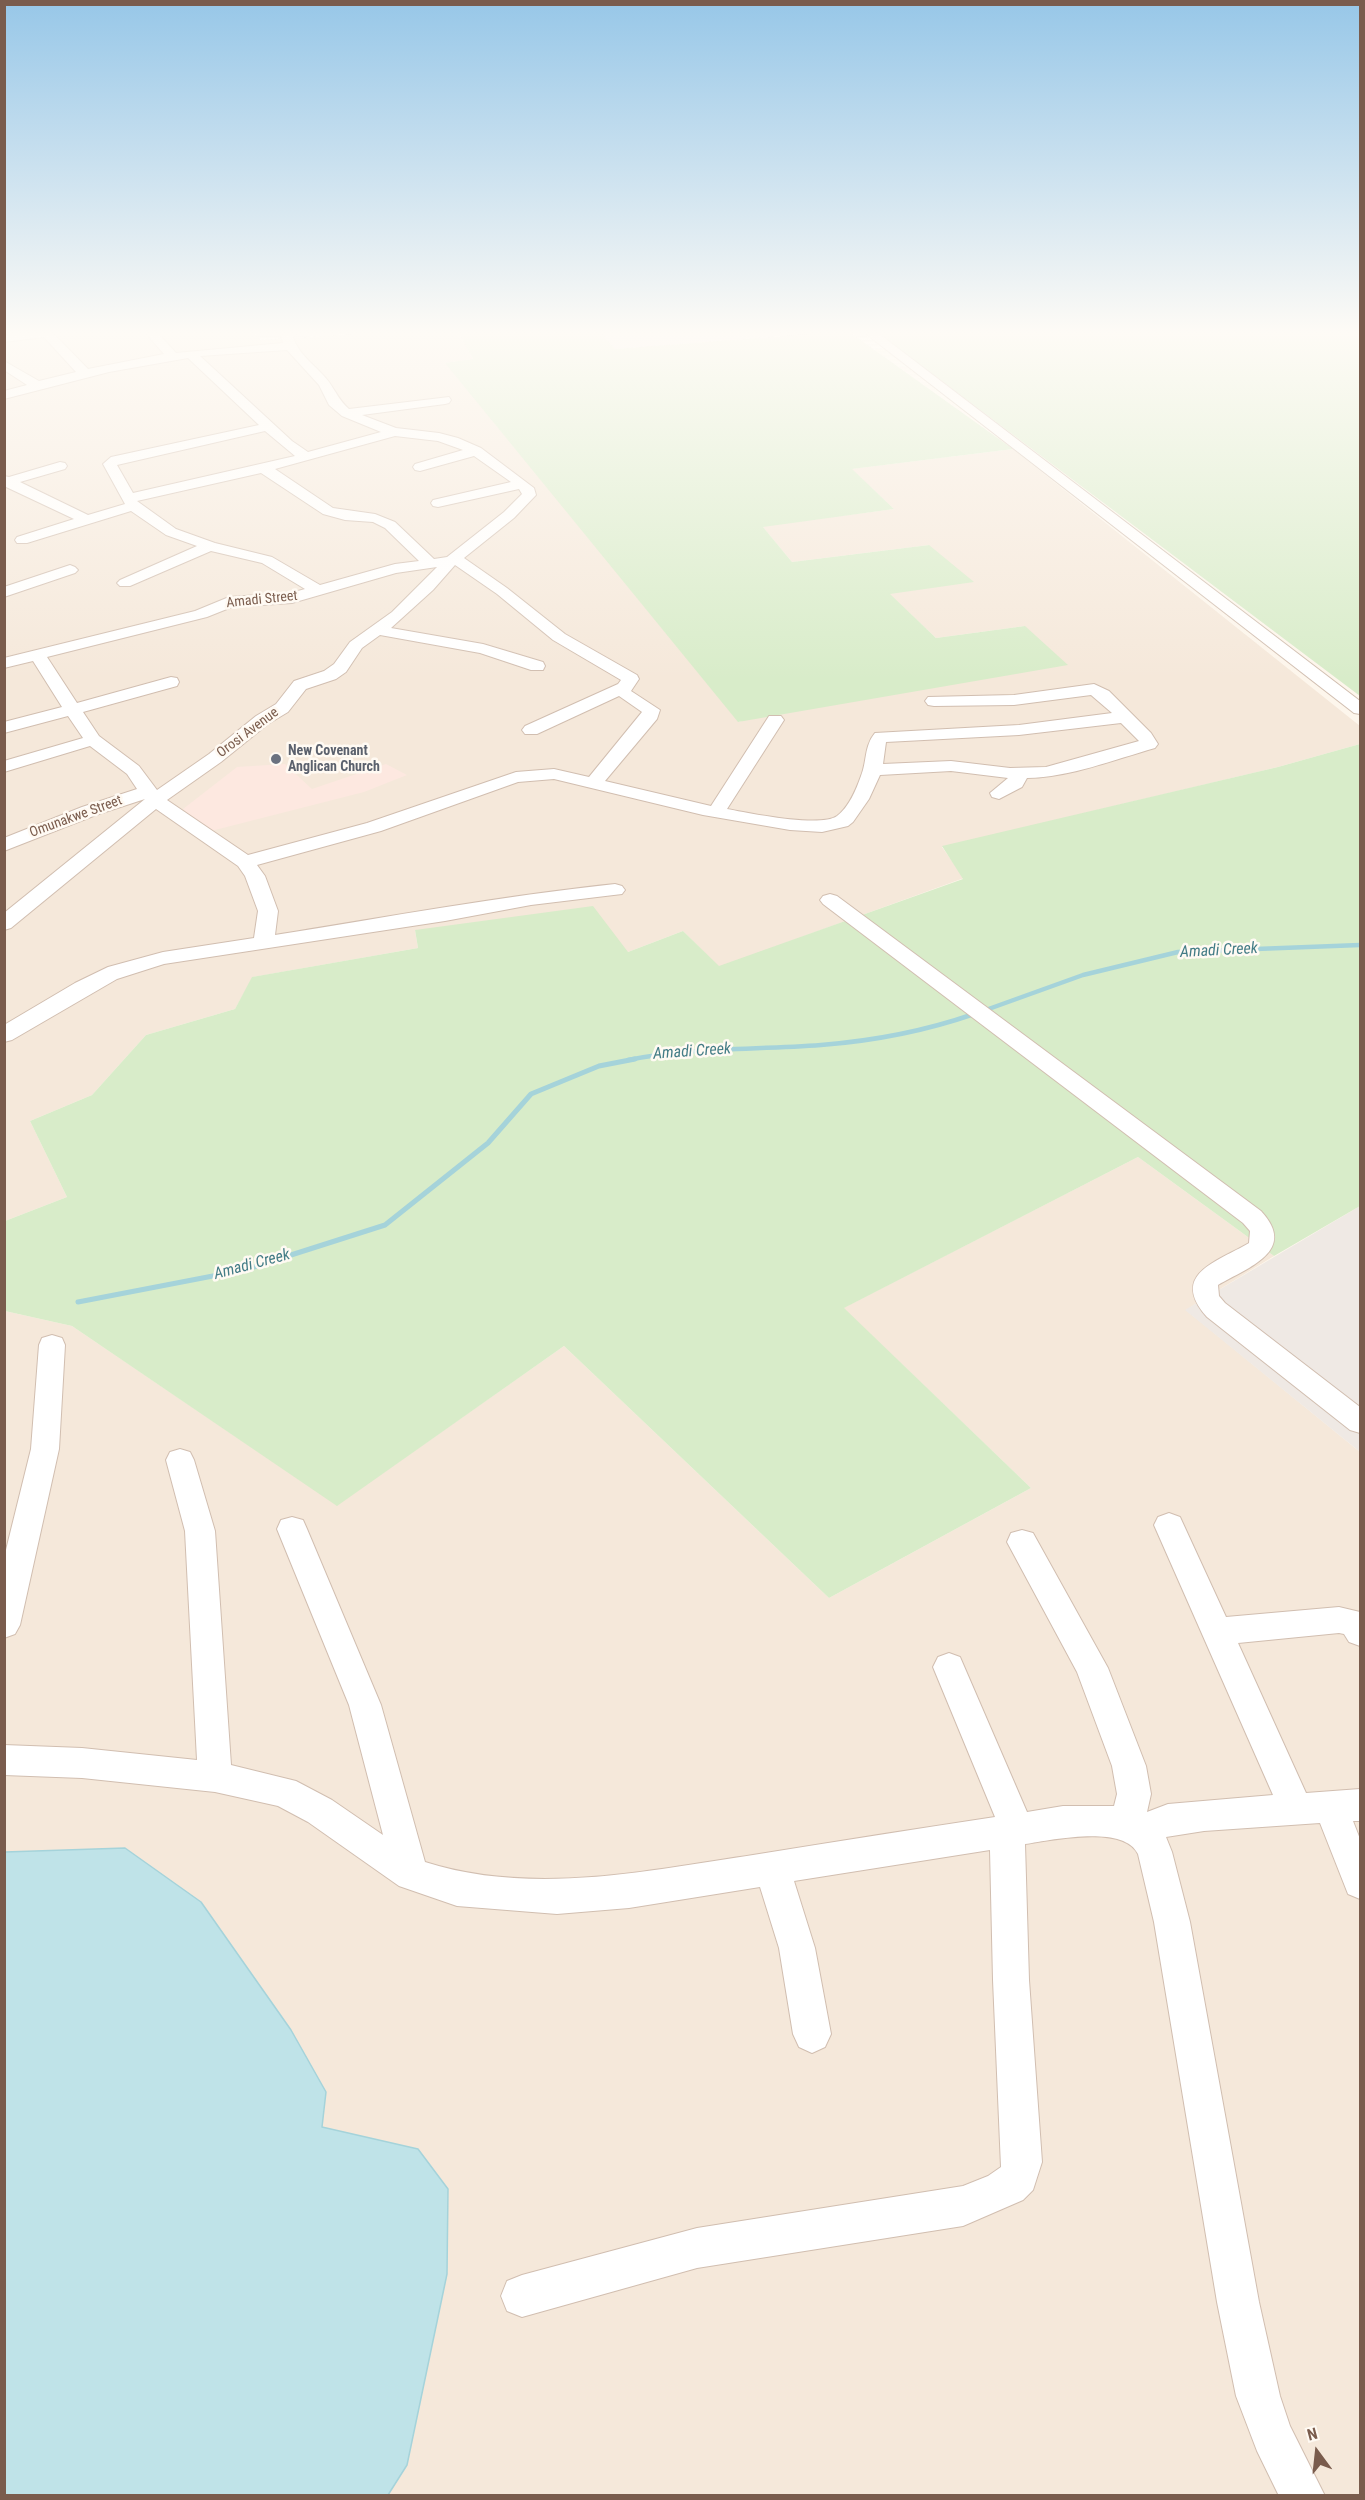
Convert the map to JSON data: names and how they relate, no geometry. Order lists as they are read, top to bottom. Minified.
{"streets":{"street":["Amadi Street","Orosi Avenue","Omunakwe Street"]},"crossings":[["Amadi Street","Orosi Avenue"],["Orosi Avenue","Omunakwe Street"]],"water":["Amadi Creek"],"places":["New Covenant Anglican Church"],"north":"top"}
